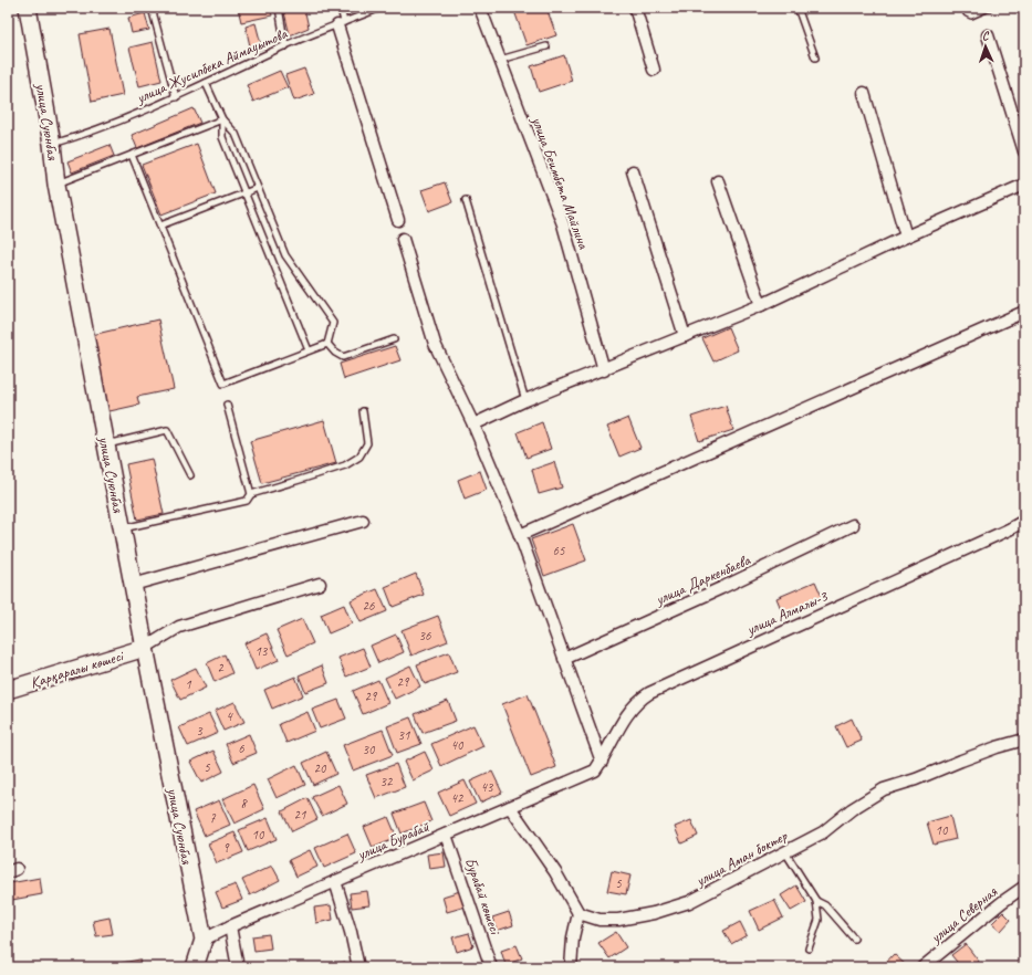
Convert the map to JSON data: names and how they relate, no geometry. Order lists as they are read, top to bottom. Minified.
{"streets":{"street":["улица Суюнбая","улица Беимбета Майлина","улица Даркенбаева","улица Алмалы-3","Қарқаралы көшесі","улица Бурабай","улица Аман боктер","Бурабай көшесі","улица Северная"],"lane":["улица Жусипбека Аймауытова"]},"crossings":[["улица Жусипбека Аймауытова","улица Суюнбая"],["улица Суюнбая","Қарқаралы көшесі"],["улица Суюнбая","улица Бурабай"],["улица Алмалы-3","улица Бурабай"],["улица Бурабай","Бурабай көшесі"]],"house_numbers":["65","26","36","13","2","29","1","29","4","3","31","40","6","30","5","20","32","43","42","8","21","7","10","10","9","5"],"north":"top"}
